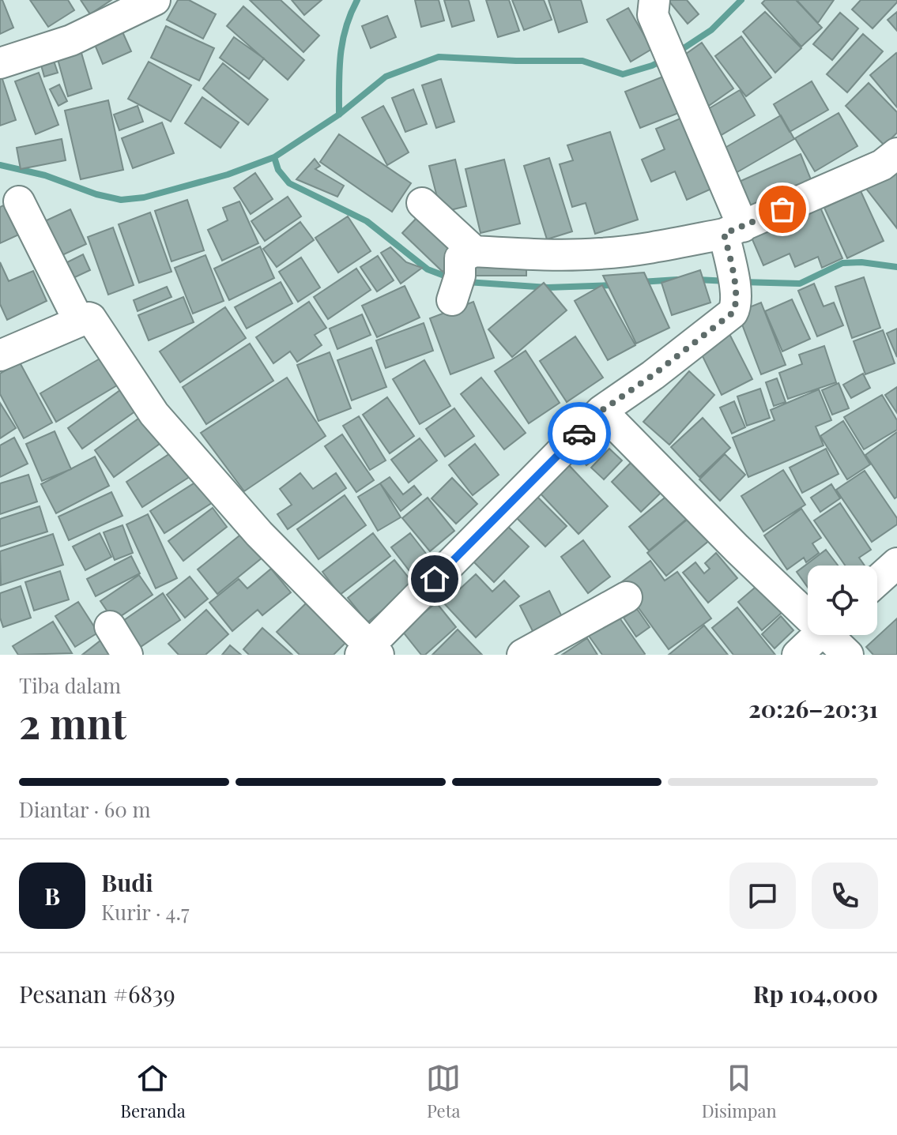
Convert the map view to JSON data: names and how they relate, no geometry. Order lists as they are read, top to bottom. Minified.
{"page":{"heading":["2 mnt","Tiba dalam","20:26–20:31"],"panel":["Budi","Kurir · 4.7","Pesanan #6839","Rp 104,000"],"bar":"Diantar · 60 m","round":"B","tabs":["Beranda","Peta","Disimpan"]}}
